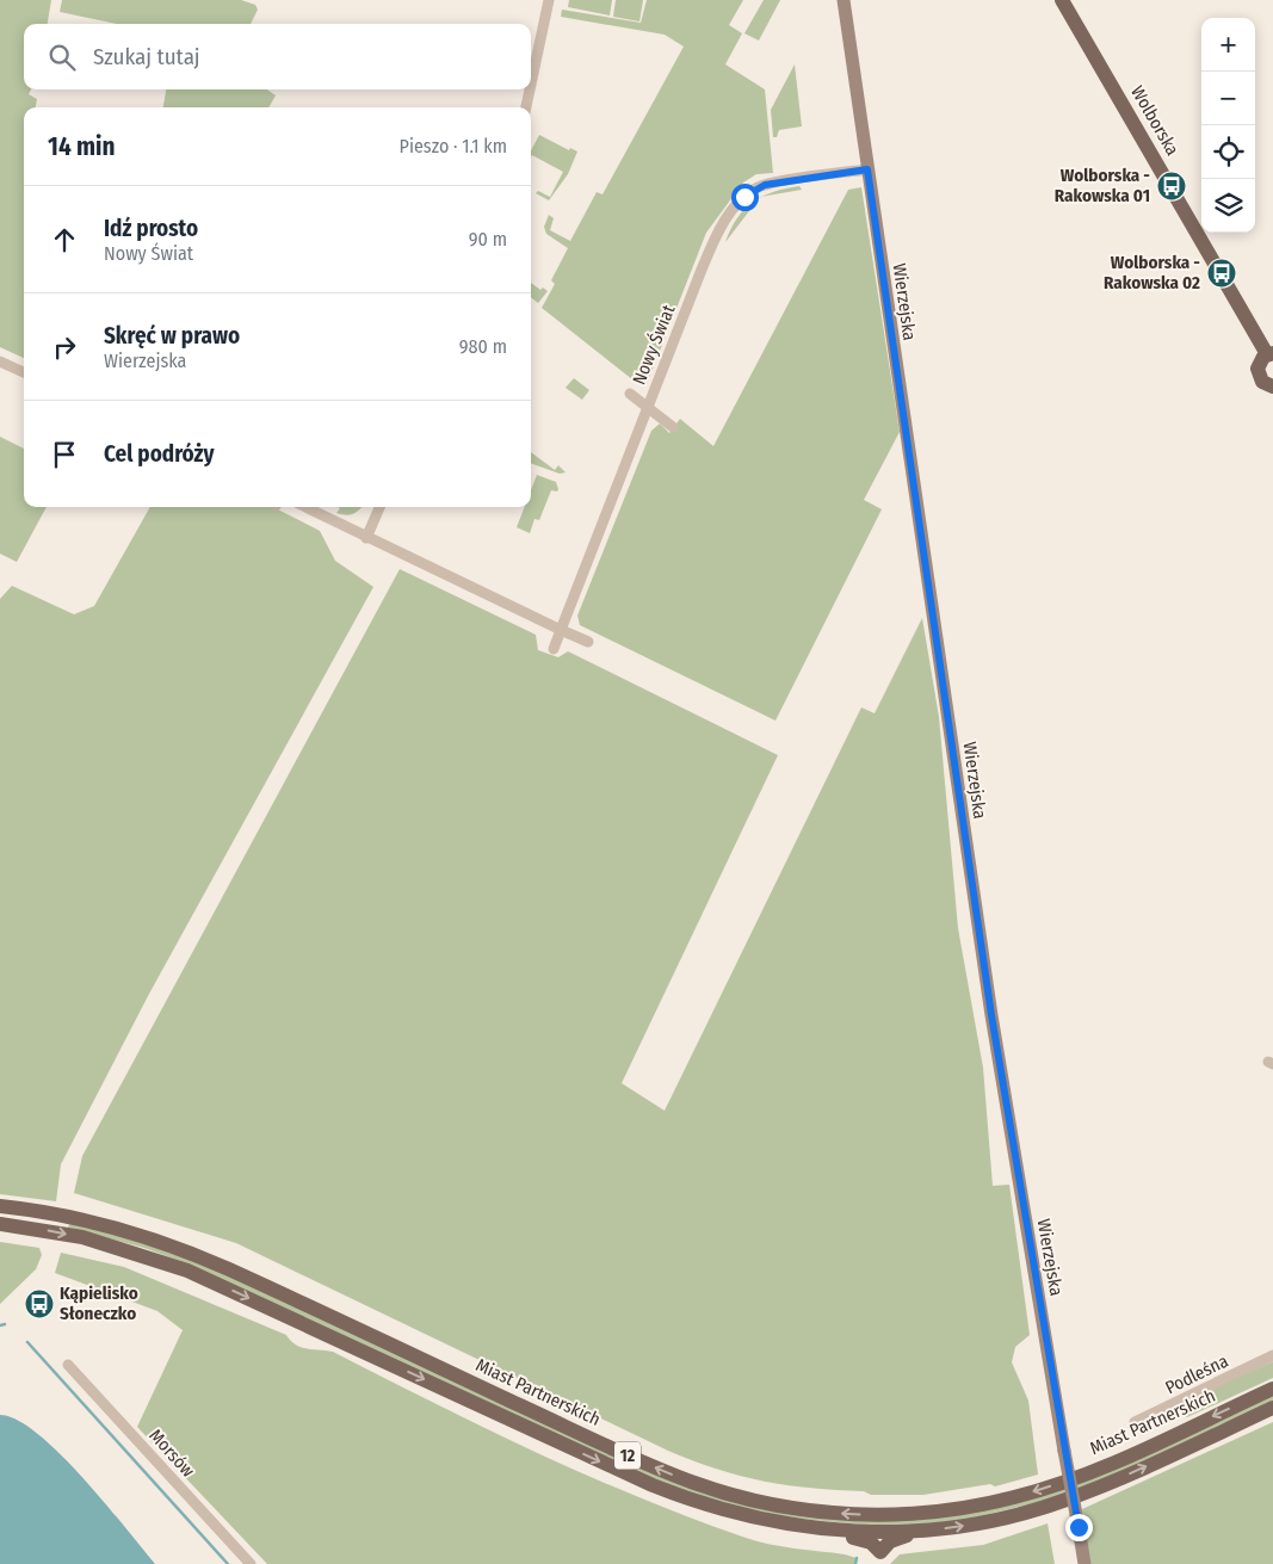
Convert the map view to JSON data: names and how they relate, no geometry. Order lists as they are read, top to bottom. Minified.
{"streets":{"main road":["Wolborska","Miast Partnerskich","12"],"street":["Wierzejska","Nowy Świat","Podleśna","Morsów"]},"crossings":[["Wierzejska","Nowy Świat"]],"places":{"bus stop":["Wolborska - Rakowska 01","Wolborska - Rakowska 02","Kąpielisko Słoneczko"]},"page":{"map_buttons":["+","−"],"search":"Szukaj tutaj","heading":["14 min","Pieszo · 1.1 km"],"list":[["Idź prosto","Nowy Świat","90 m"],["Skręć w prawo","Wierzejska","980 m"],"Cel podróży"]}}
